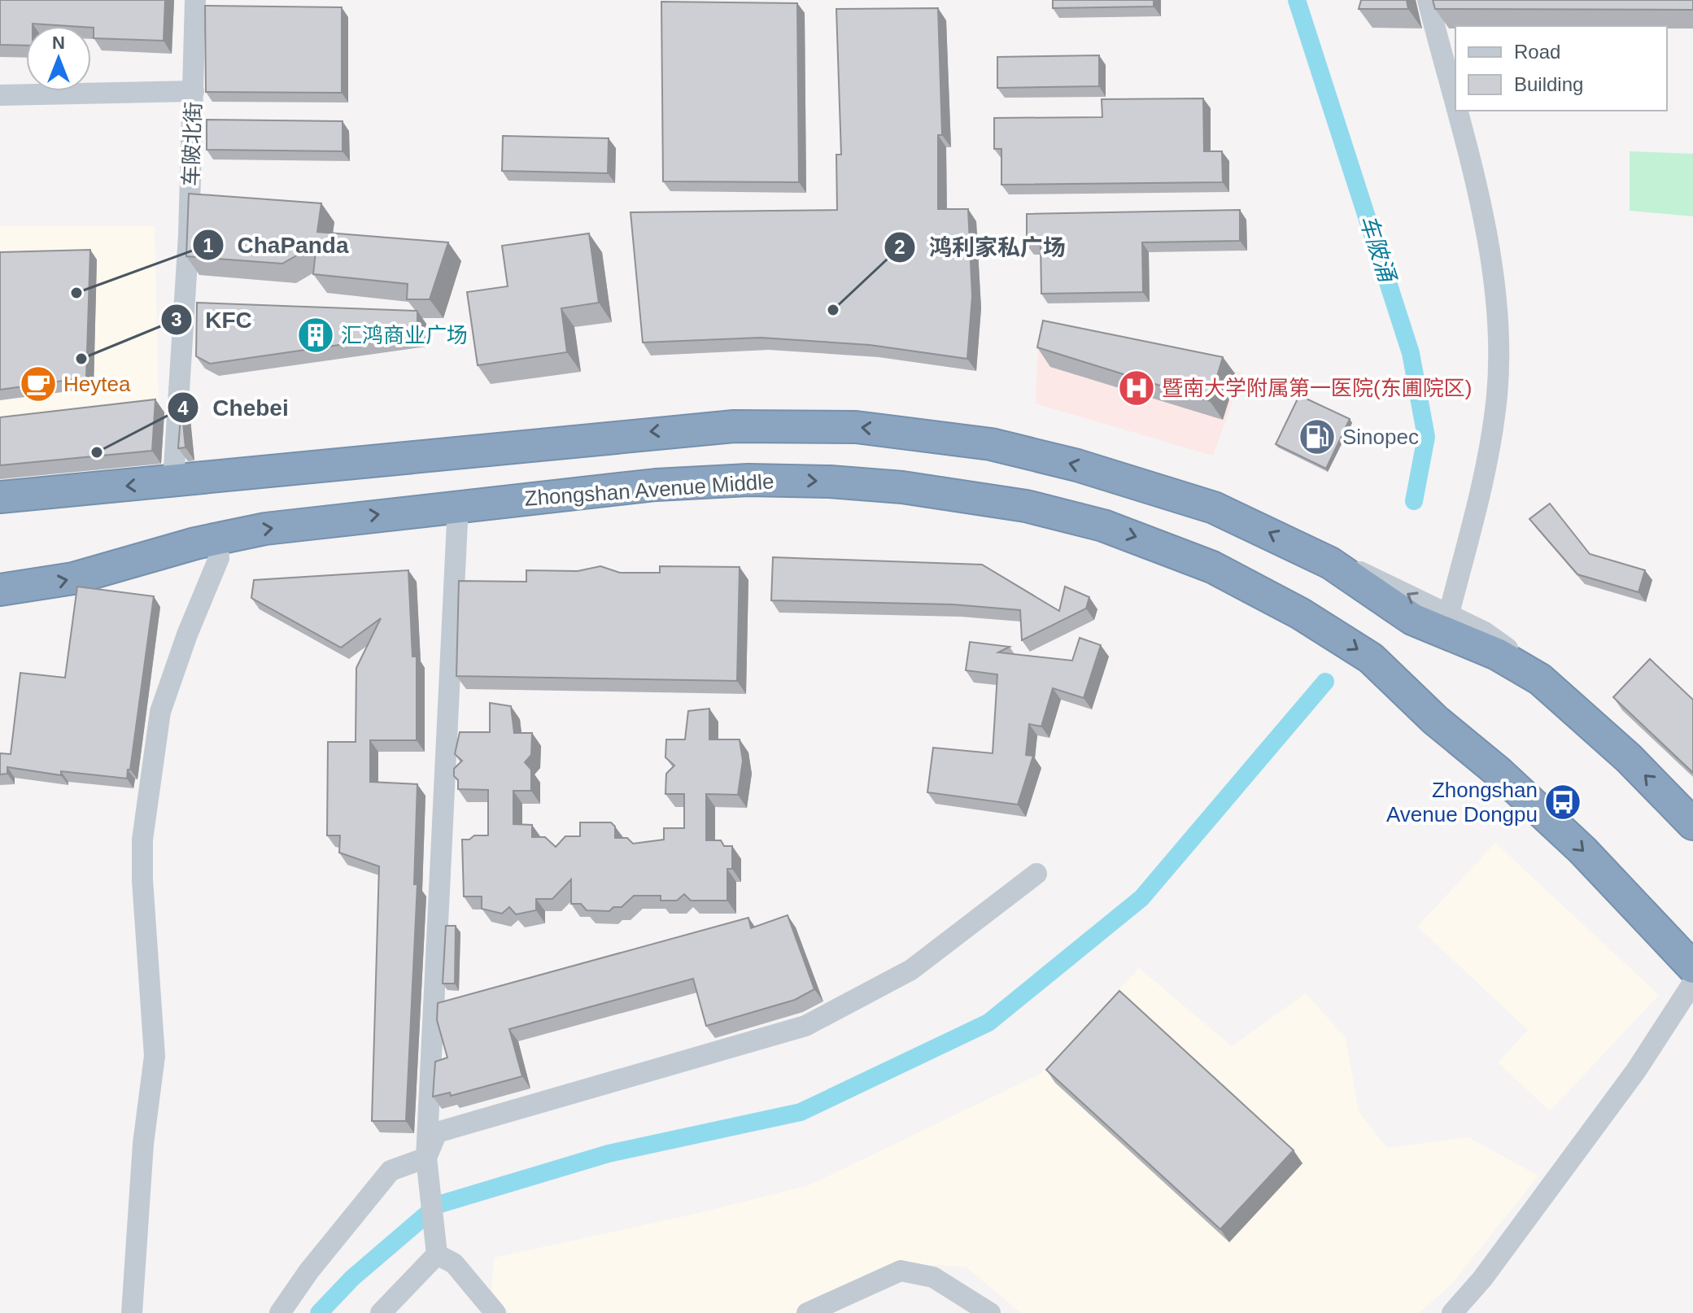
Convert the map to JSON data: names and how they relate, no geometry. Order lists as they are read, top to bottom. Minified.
{"streets":{"highway":["Zhongshan Avenue Middle"],"street":["车陂北街"]},"water":["车陂涌"],"places":{"other":["ChaPanda","鸿利家私广场","KFC","Chebei"],"building":["汇鸿商业广场"],"cafe":["Heytea"],"hospital":["暨南大学附属第一医院(东圃院区)"],"fuel station":["Sinopec"],"bus stop":["Zhongshan Avenue Dongpu"]},"legend":["Road","Building"],"north":"top"}
